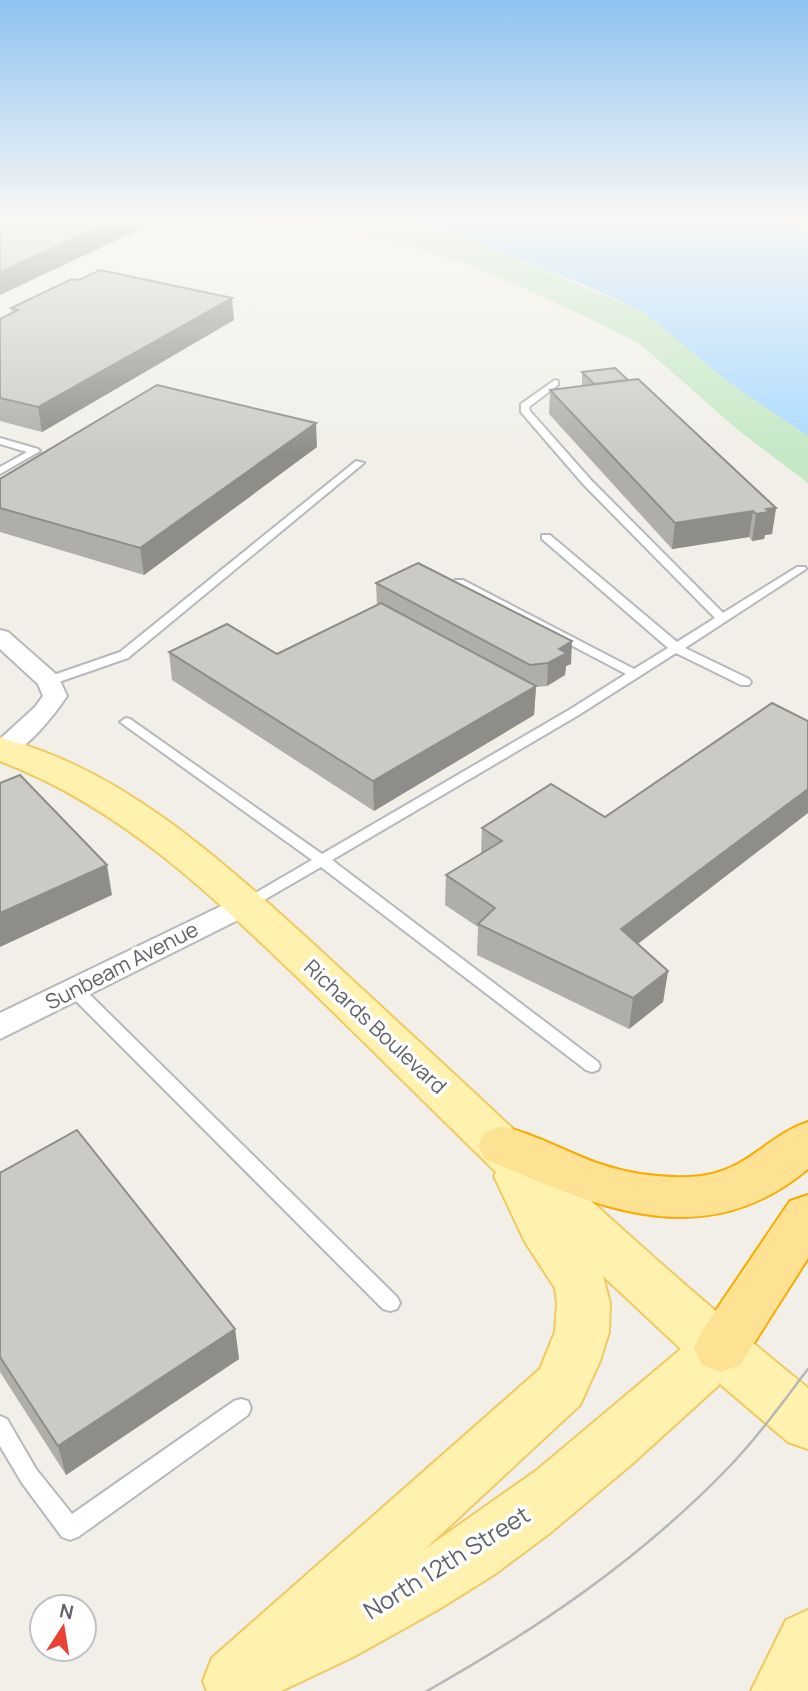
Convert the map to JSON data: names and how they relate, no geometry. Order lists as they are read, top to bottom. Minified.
{"streets":{"main road":["Richards Boulevard","North 12th Street"],"street":["Sunbeam Avenue"]},"crossings":[["Sunbeam Avenue","Richards Boulevard"],["Richards Boulevard","North 12th Street"]],"north":"top"}
